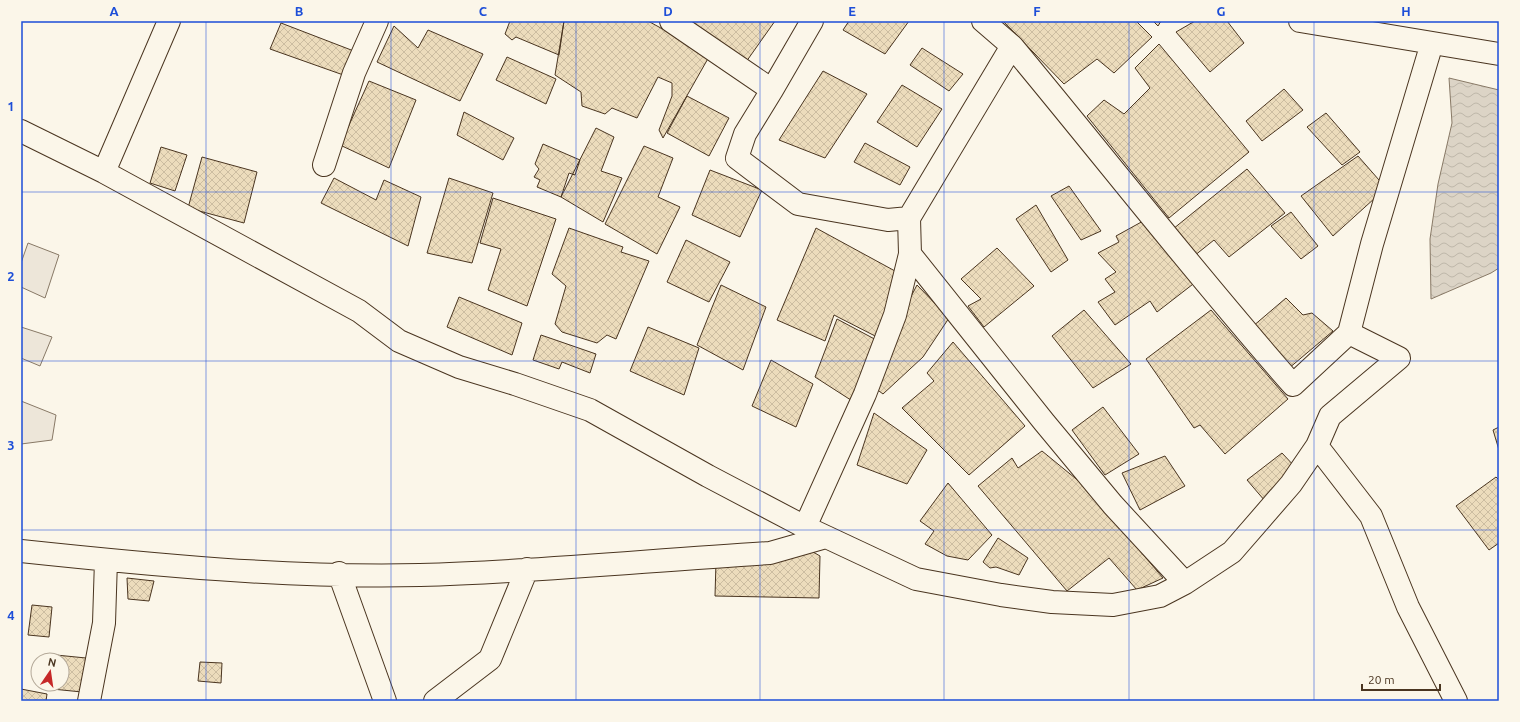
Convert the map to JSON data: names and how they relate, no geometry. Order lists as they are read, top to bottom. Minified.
{"scale_bar":"20 m","north":"top","grid":{"columns":["A","B","C","D","E","F","G","H"],"rows":["1","2","3","4"]}}
